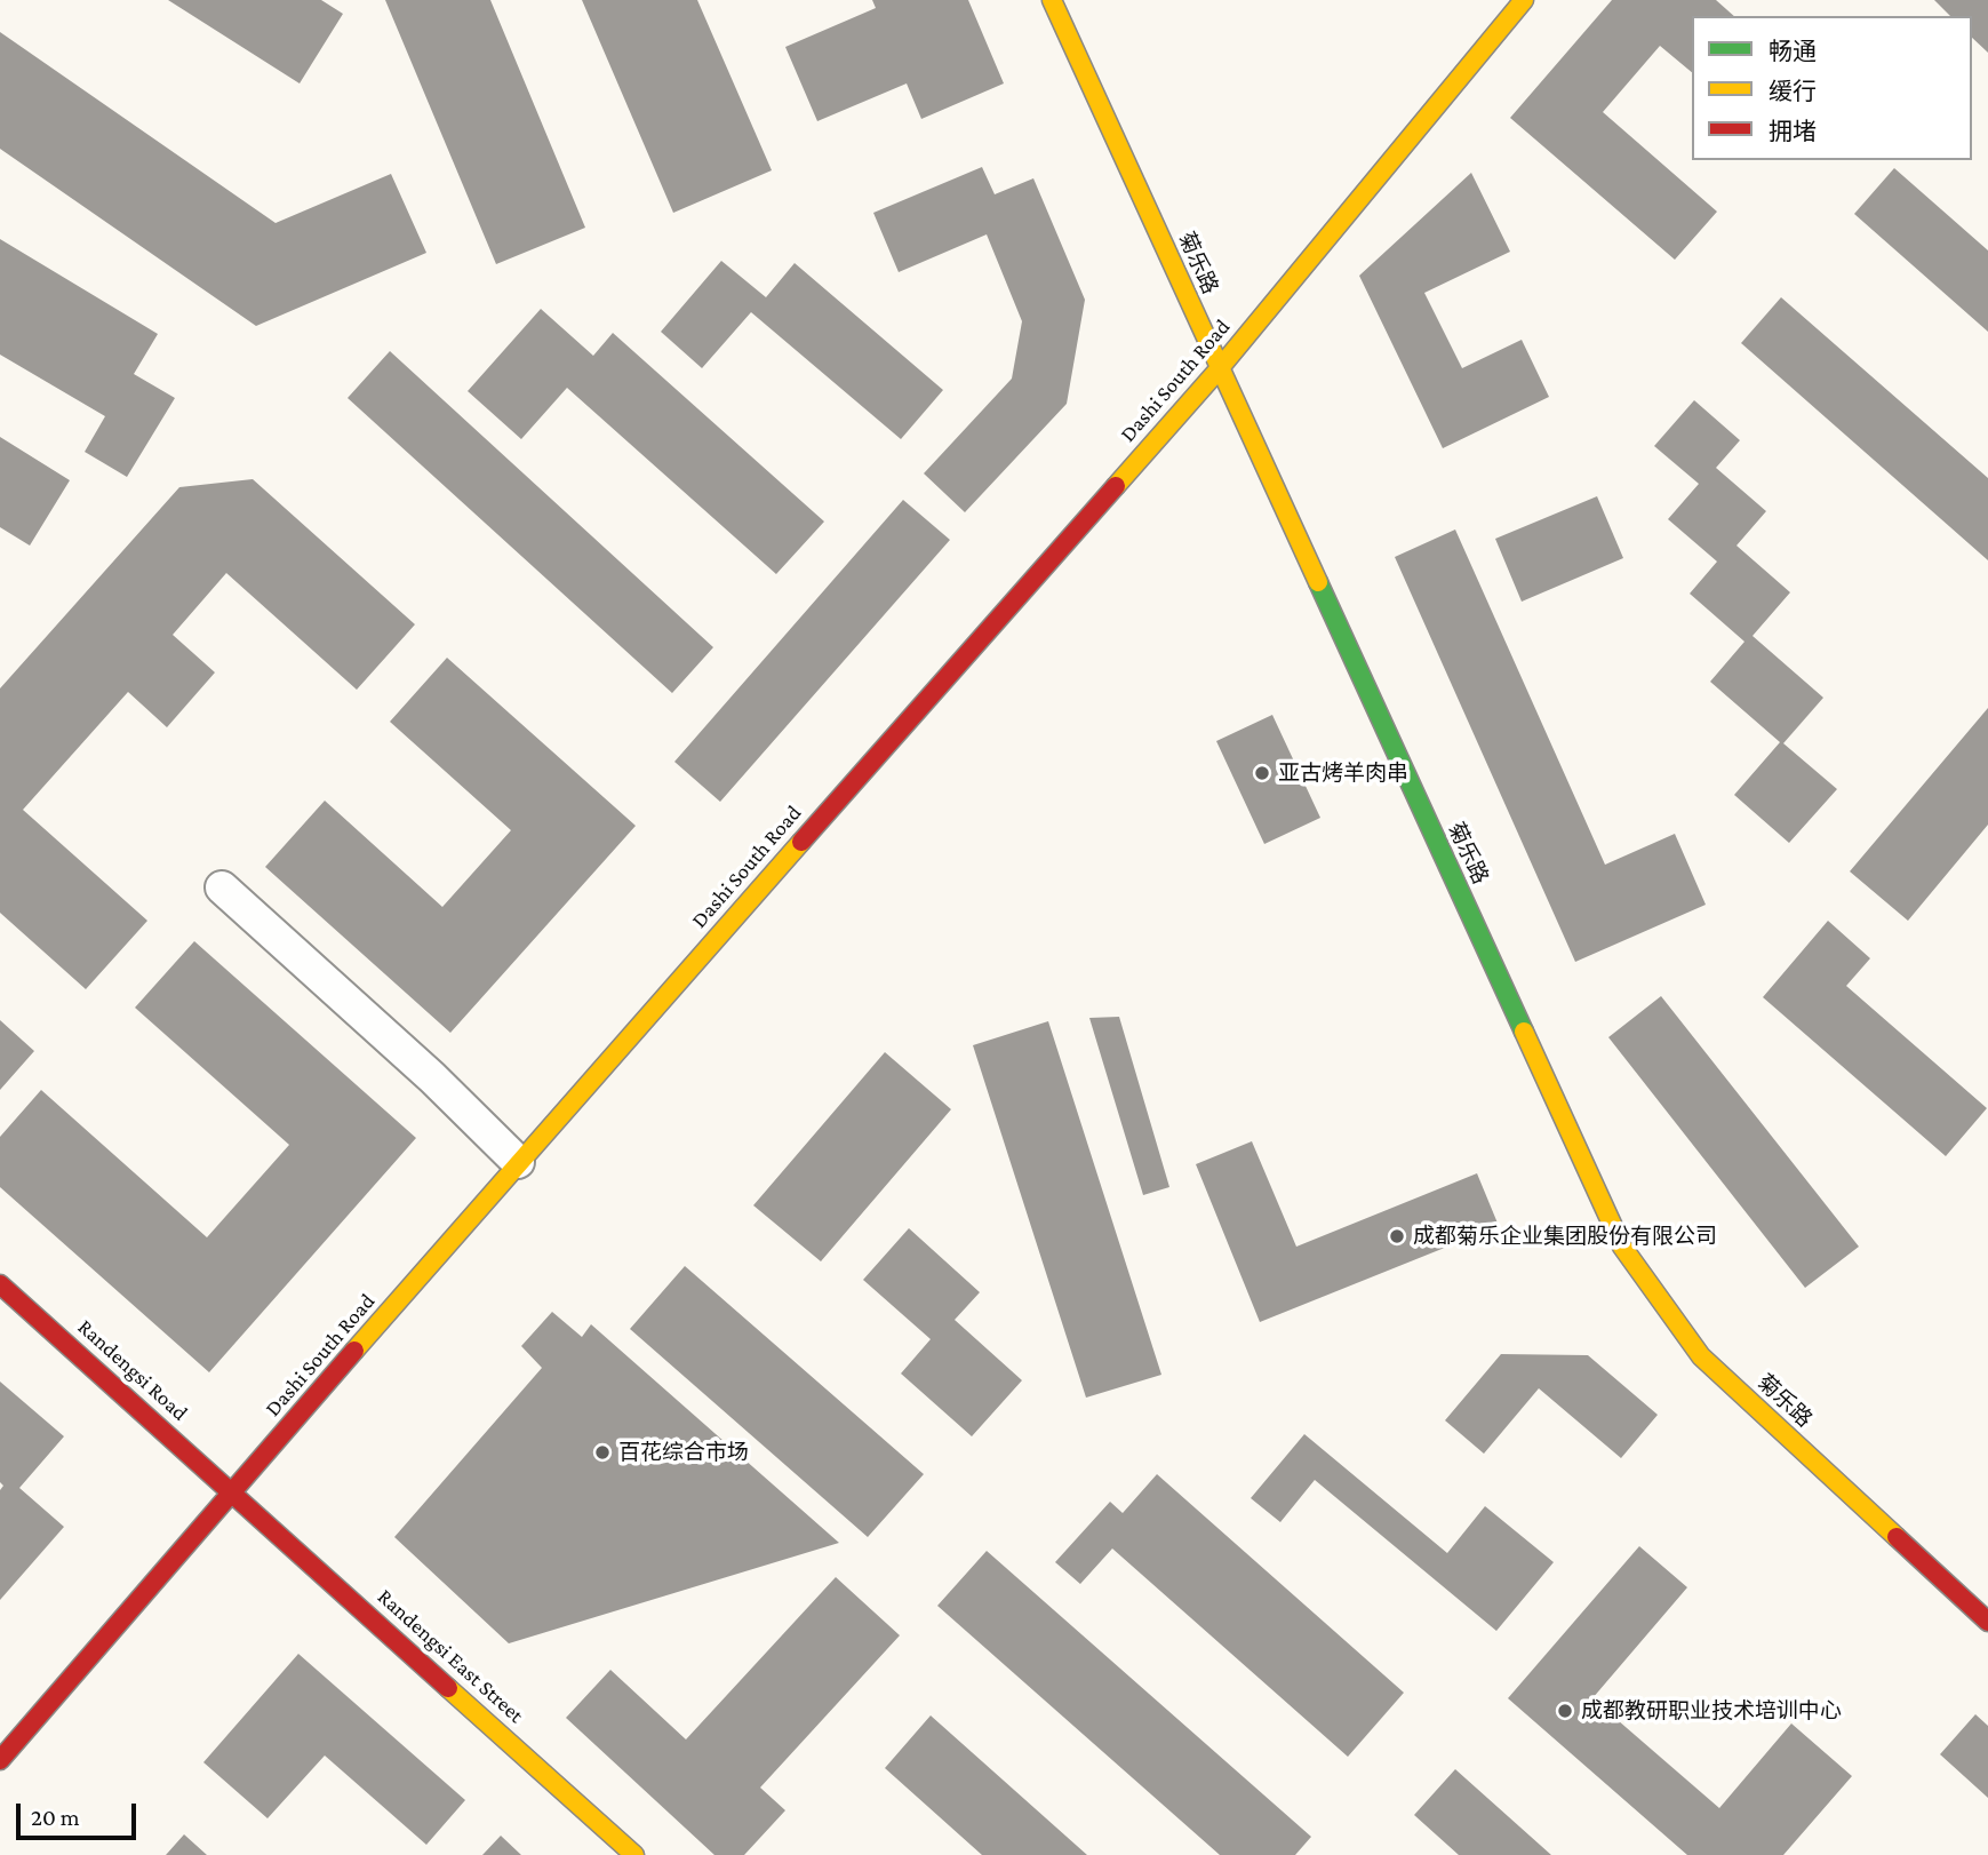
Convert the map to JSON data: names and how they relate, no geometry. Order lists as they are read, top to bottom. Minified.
{"streets":{"street":["菊乐路","Dashi South Road","Randengsi Road","Randengsi East Street"]},"crossings":[["菊乐路","Dashi South Road"],["Dashi South Road","Randengsi Road"],["Dashi South Road","Randengsi East Street"],["Randengsi Road","Randengsi East Street"]],"places":["亚古烤羊肉串","成都菊乐企业集团股份有限公司","百花综合市场","成都教研职业技术培训中心"],"legend":["畅通","缓行","拥堵"],"scale_bar":"20 m"}
